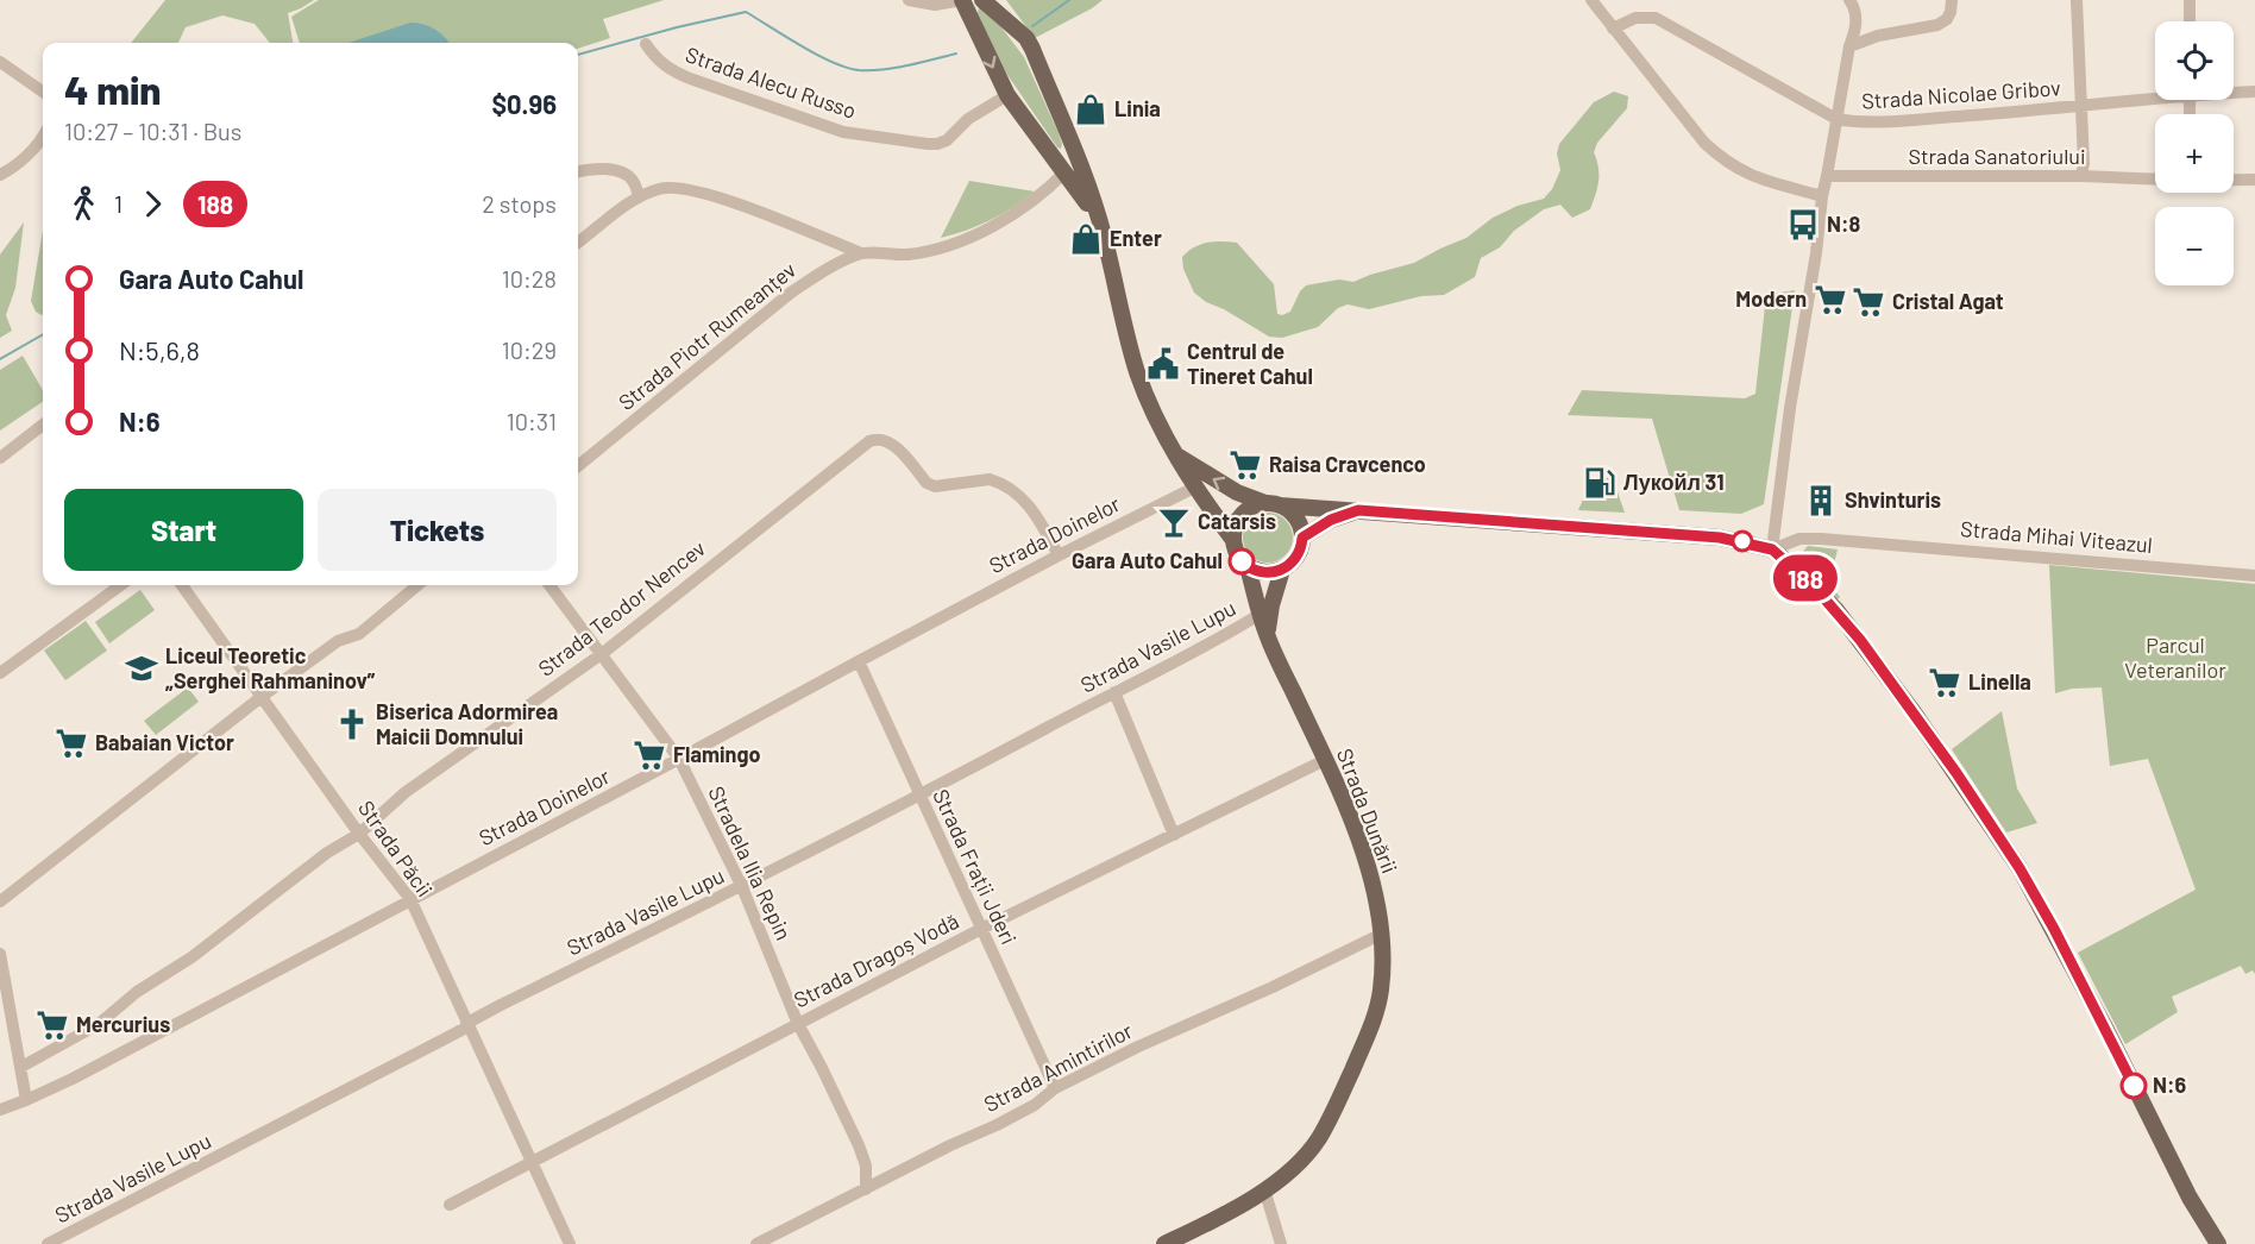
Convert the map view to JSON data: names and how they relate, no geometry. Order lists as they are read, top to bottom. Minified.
{"streets":{"main road":["Strada Dunării"],"street":["Strada Alecu Russo","Strada Nicolae Gribov","Strada Sanatoriului","Strada Piotr Rumeanțev","Strada Doinelor","Strada Mihai Viteazul","Strada Teodor Nencev","Strada Vasile Lupu","Strada Păcii","Stradela Ilia Repin","Strada Frații Jderi","Strada Dragoș Vodă","Strada Amintirilor"]},"crossings":[["Strada Doinelor","Strada Teodor Nencev"],["Strada Doinelor","Strada Păcii"],["Strada Doinelor","Stradela Ilia Repin"],["Strada Doinelor","Strada Frații Jderi"],["Strada Teodor Nencev","Strada Păcii"],["Strada Teodor Nencev","Stradela Ilia Repin"],["Strada Vasile Lupu","Strada Dunării"],["Strada Vasile Lupu","Strada Păcii"],["Strada Vasile Lupu","Stradela Ilia Repin"],["Strada Vasile Lupu","Strada Frații Jderi"],["Strada Dunării","Strada Dragoș Vodă"],["Strada Dunării","Strada Amintirilor"],["Strada Păcii","Strada Dragoș Vodă"],["Stradela Ilia Repin","Strada Dragoș Vodă"],["Stradela Ilia Repin","Strada Amintirilor"],["Strada Frații Jderi","Strada Dragoș Vodă"],["Strada Frații Jderi","Strada Amintirilor"]],"parks":["Parcul Veteranilor"],"places":{"shop":["Linia","Enter"],"bus stop":["N:8"],"supermarket":["Modern","Cristal Agat","Raisa Cravcenco","Linella","Babaian Victor","Flamingo","Mercurius"],"public building":["Centrul de Tineret Cahul"],"fuel station":["Лукойл 31"],"building":["Shvinturis"],"bar":["Catarsis"],"other":["Gara Auto Cahul","N:6"],"school or university":["Liceul Teoretic „Serghei Rahmaninov”"],"church":["Biserica Adormirea Maicii Domnului"]},"lines":["bus line 188"],"page":{"on_map":"188","map_buttons":["+","−"],"heading":["4 min","10:27 – 10:31 · Bus","$0.96"],"legs":["1","188","2 stops"],"list":[{"name":"Gara Auto Cahul","value":"10:28"},{"name":"N:5,6,8","value":"10:29"},{"name":"N:6","value":"10:31"}],"buttons":["Start","Tickets"]}}
